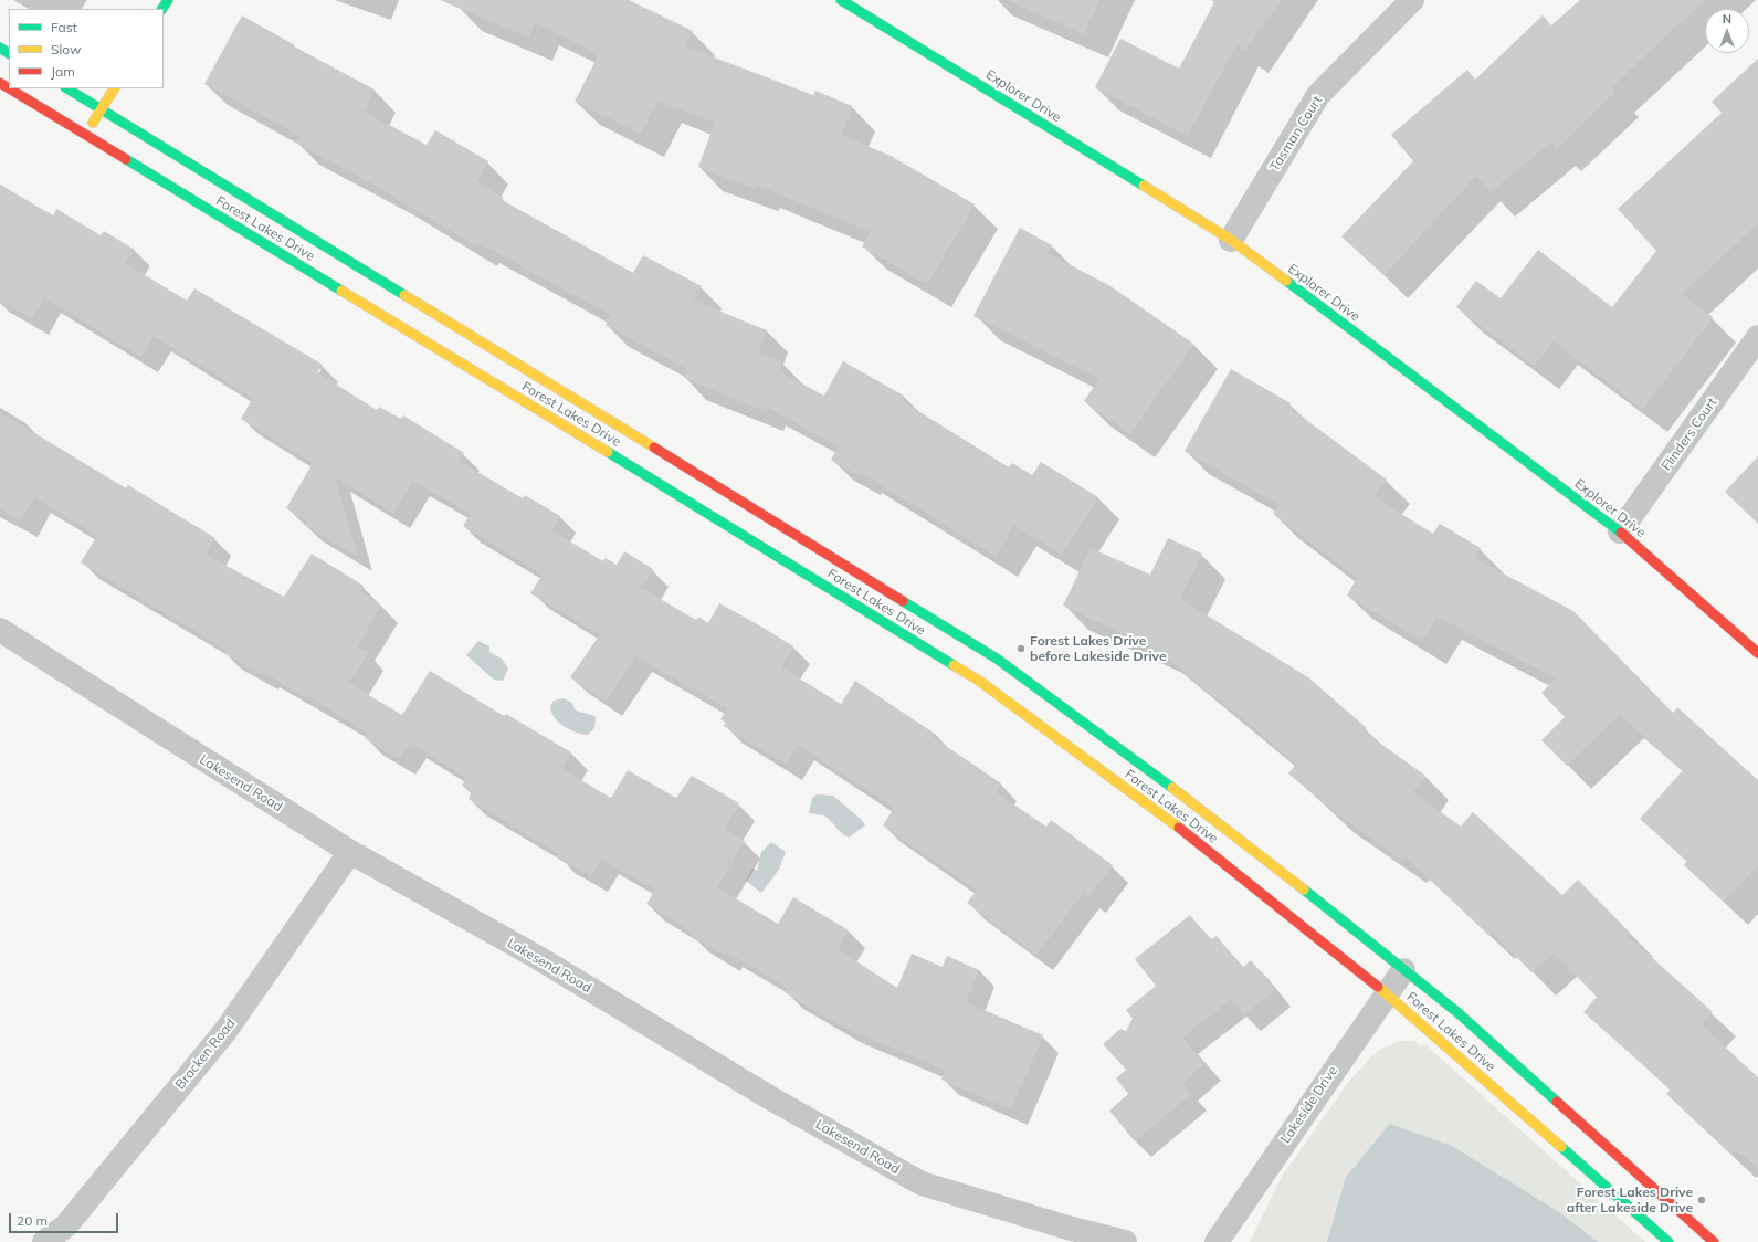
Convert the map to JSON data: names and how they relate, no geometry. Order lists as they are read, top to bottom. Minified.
{"streets":{"main road":["Explorer Drive","Forest Lakes Drive"],"street":["Tasman Court","Flinders Court","Lakesend Road","Bracken Road","Lakeside Drive"]},"crossings":[["Explorer Drive","Tasman Court"],["Explorer Drive","Flinders Court"],["Forest Lakes Drive","Lakeside Drive"],["Lakesend Road","Bracken Road"]],"places":["Forest Lakes Drive before Lakeside Drive","Forest Lakes Drive after Lakeside Drive"],"legend":["Fast","Slow","Jam"],"scale_bar":"20 m","north":"top"}
